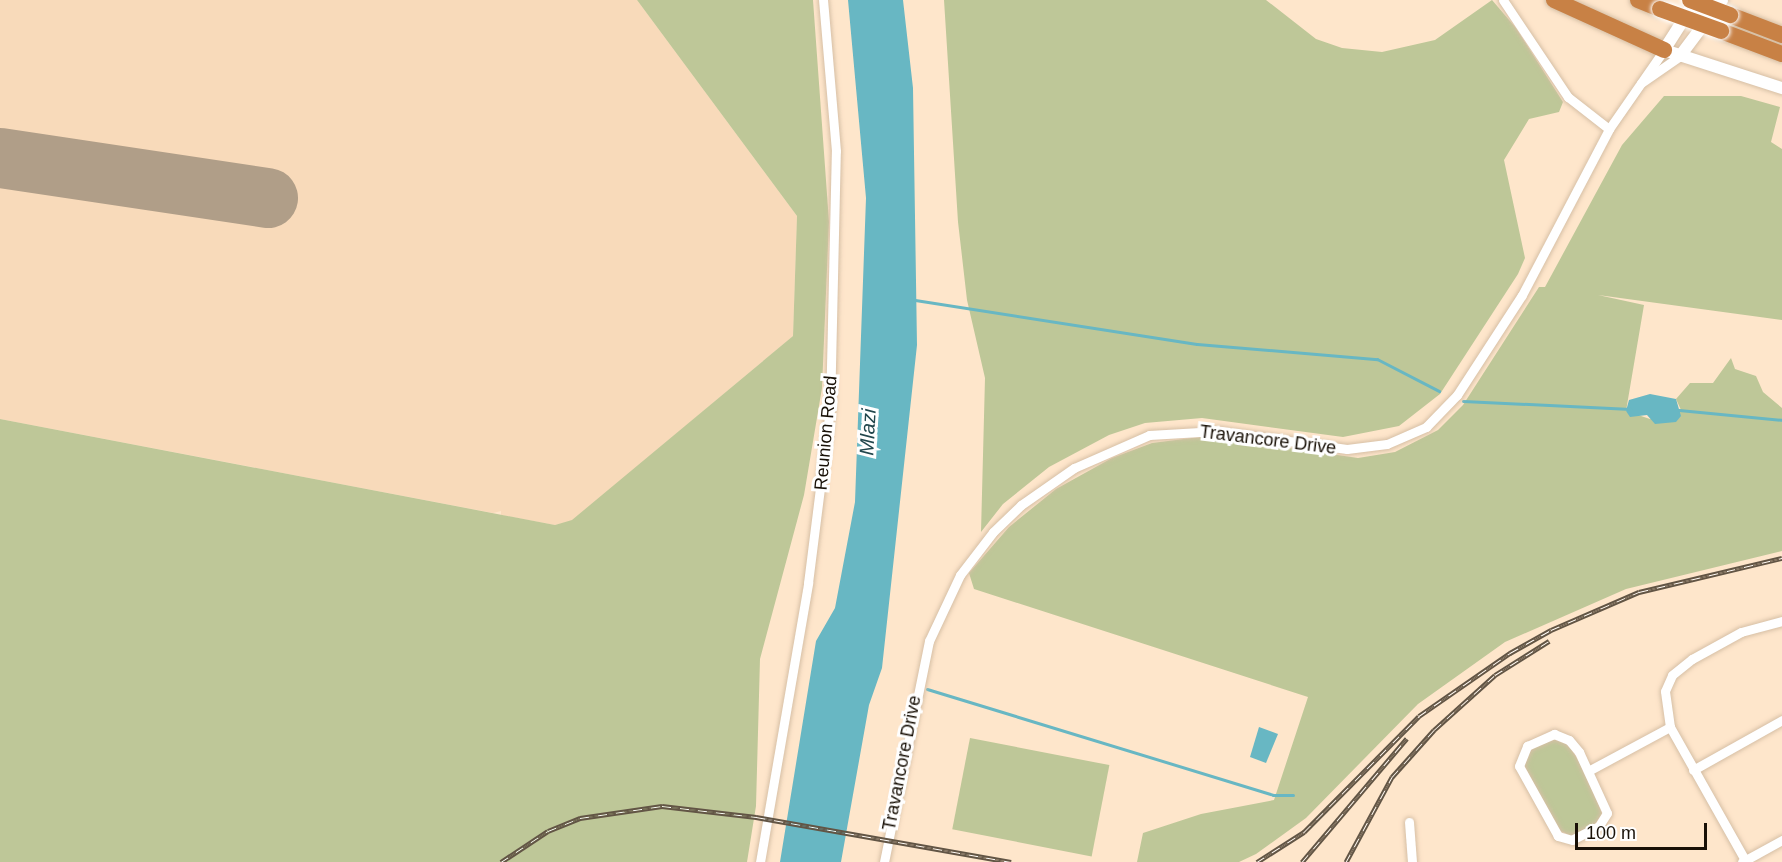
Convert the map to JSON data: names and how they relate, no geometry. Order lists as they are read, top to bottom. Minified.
{"streets":{"street":["Reunion Road","Travancore Drive"]},"water":["Mlazi"],"scale_bar":"100 m"}
